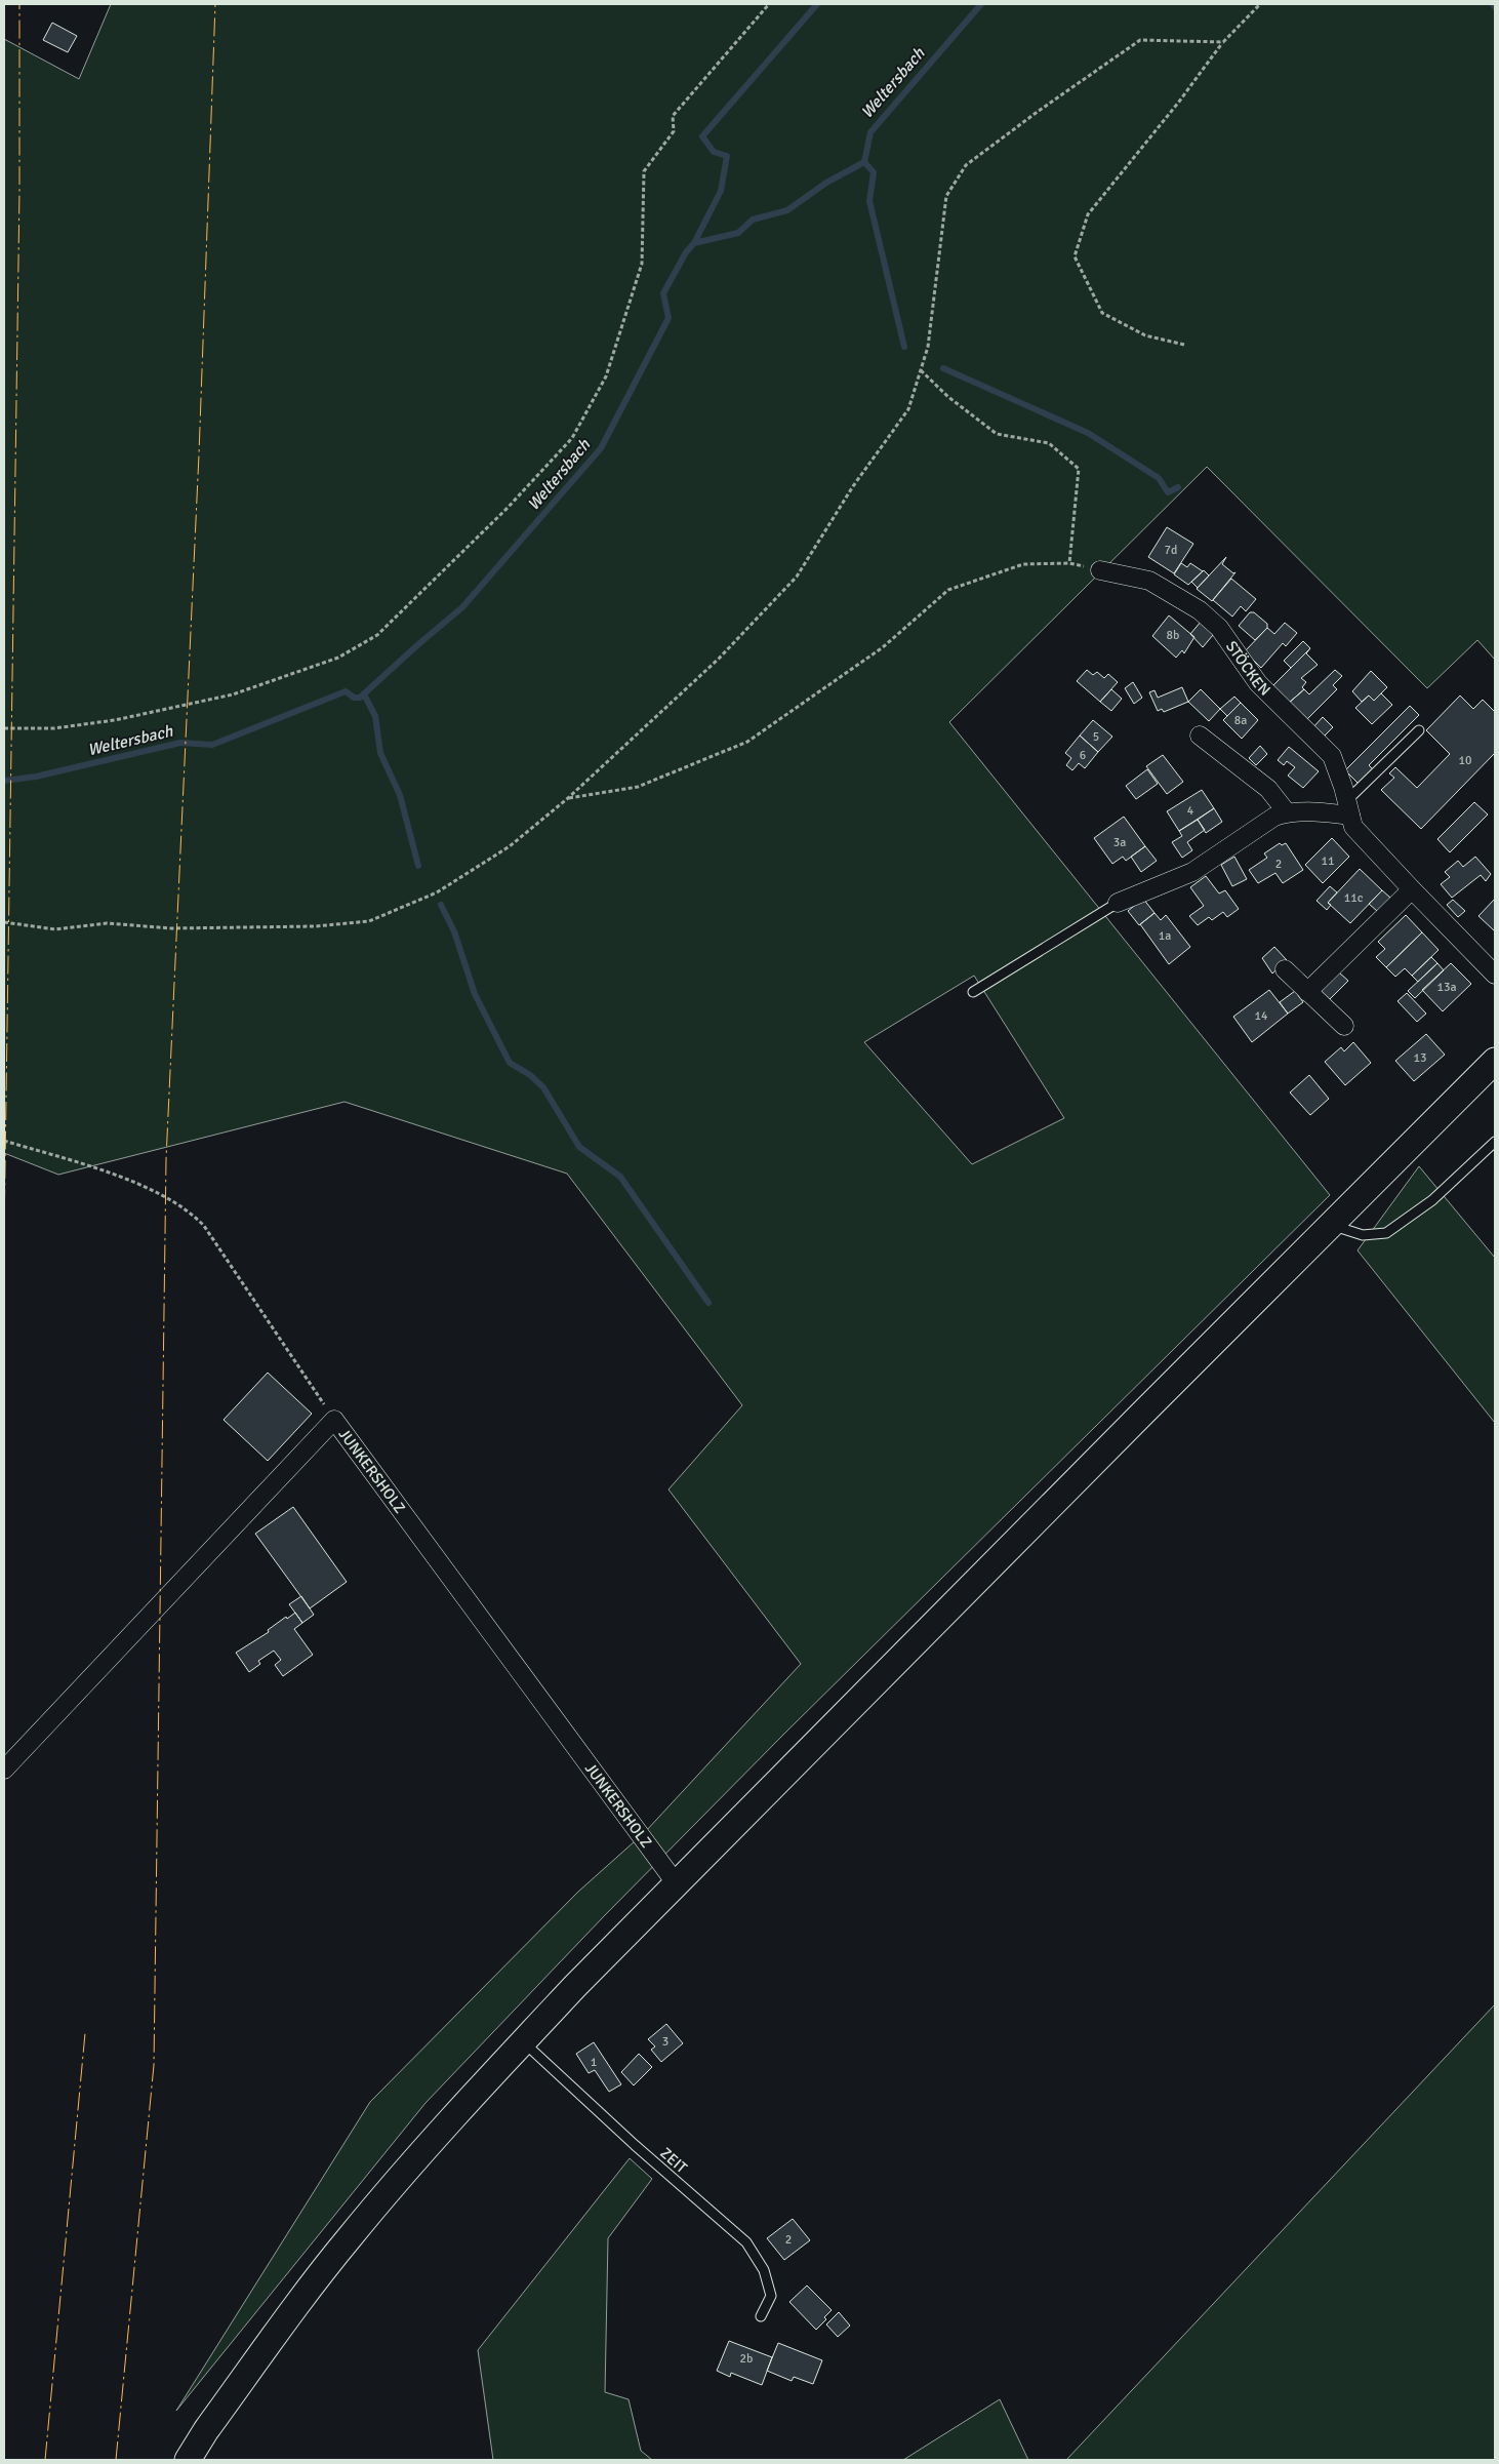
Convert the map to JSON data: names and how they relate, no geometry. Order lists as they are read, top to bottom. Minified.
{"streets":{"street":["STÖCKEN","JUNKERSHOLZ"],"lane":["ZEIT"]},"water":["Weltersbach"],"house_numbers":["7d","8b","8a","5","6","10","4","3a","11","2","11c","1a","13a","14","13","3","1","2","2b"]}
